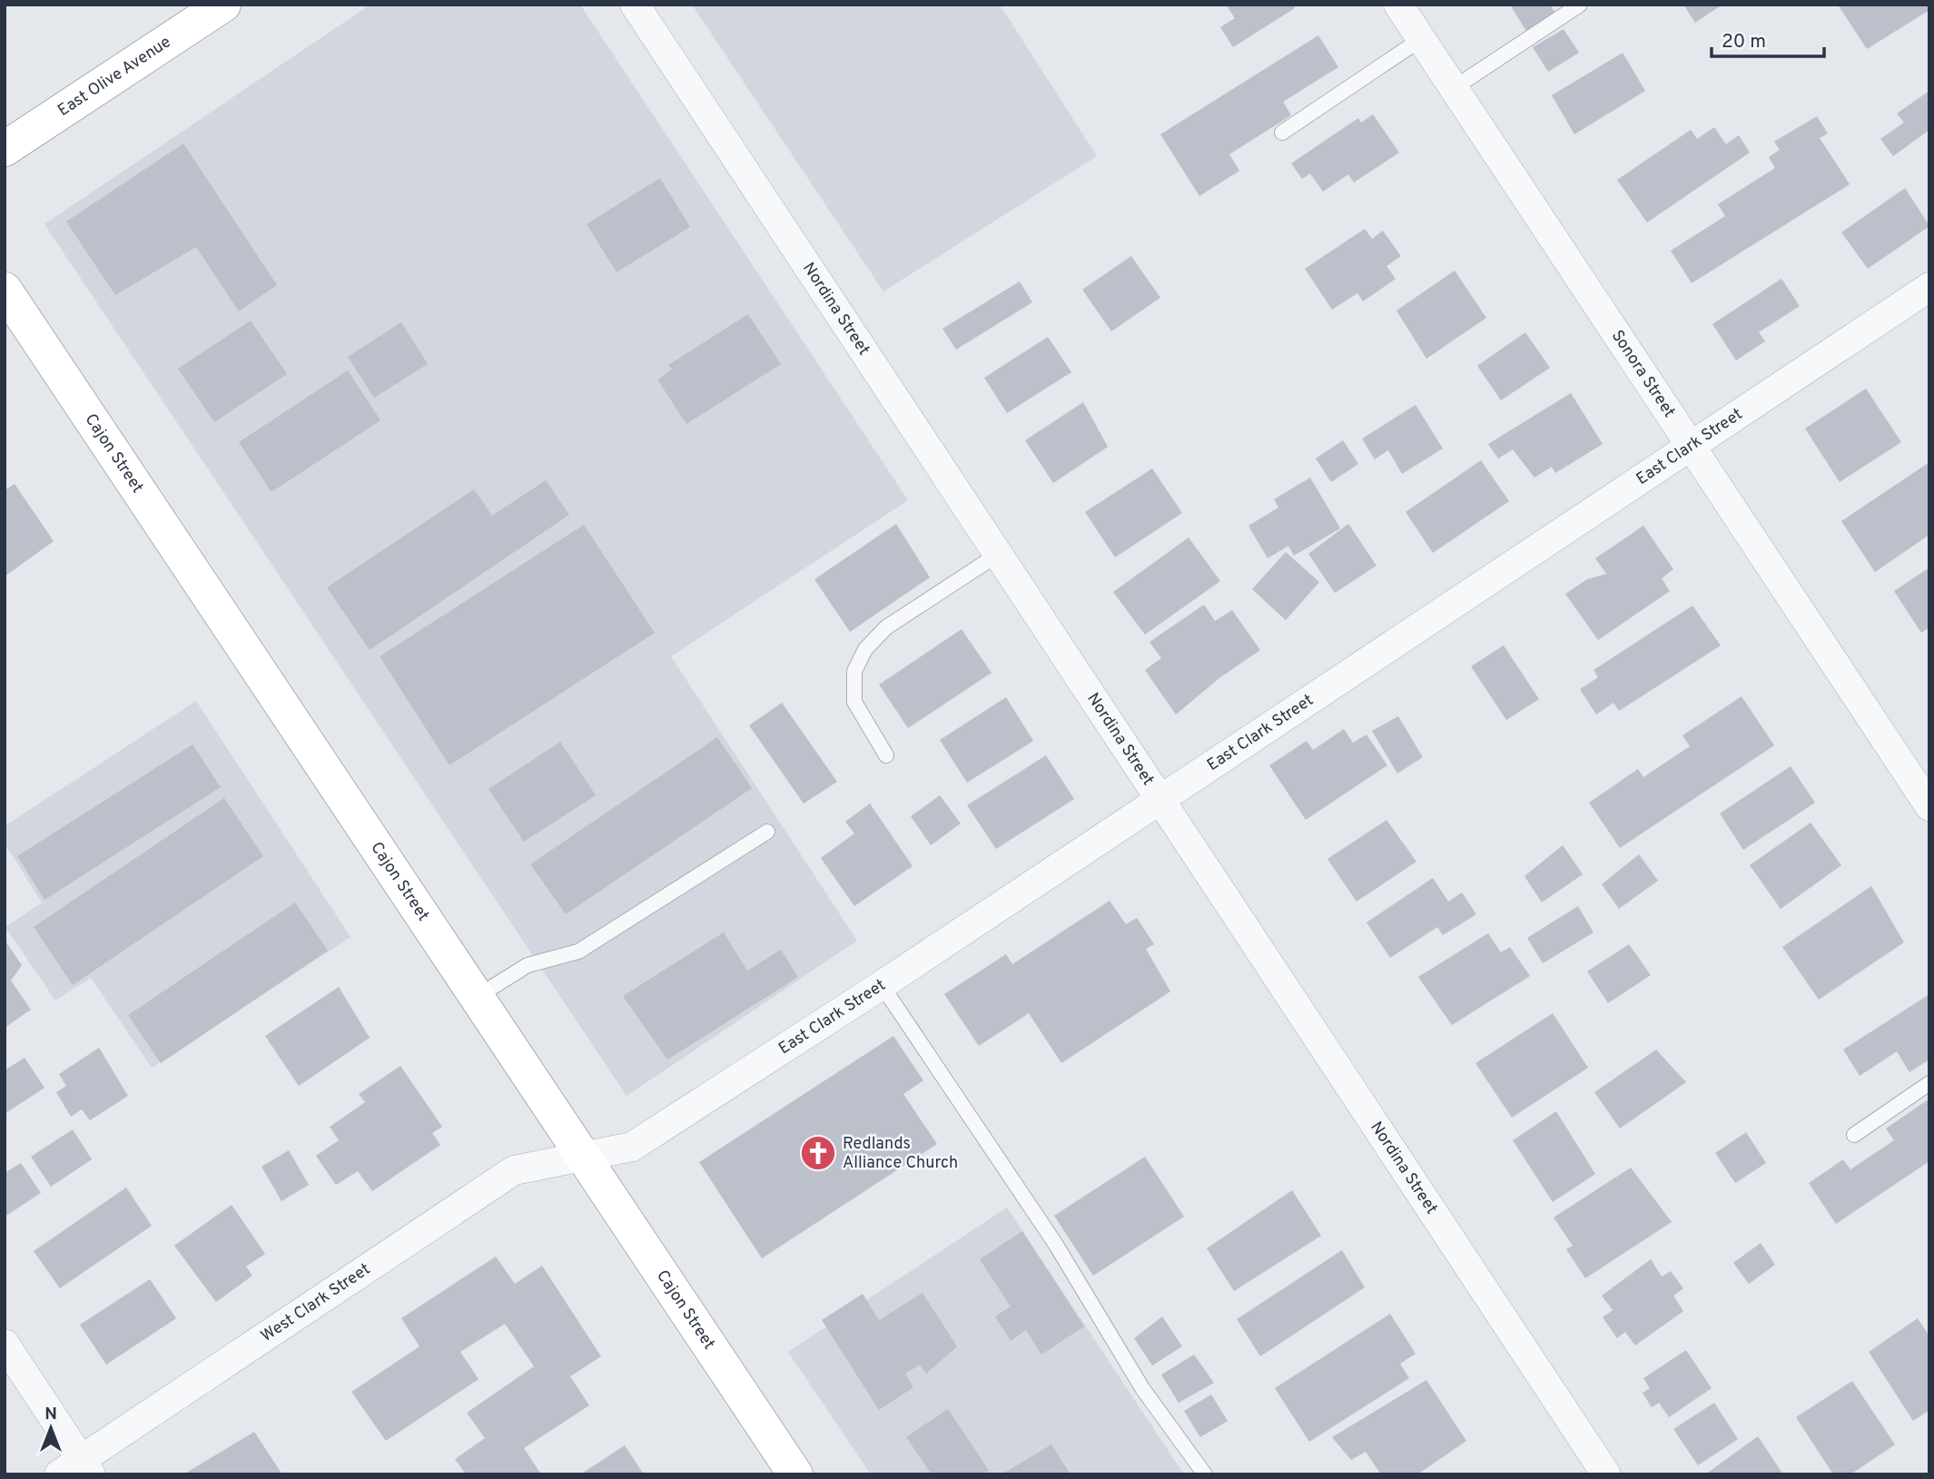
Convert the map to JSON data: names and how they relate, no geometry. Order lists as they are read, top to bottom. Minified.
{"streets":{"street":["East Olive Avenue","Nordina Street","Sonora Street","East Clark Street","Cajon Street","West Clark Street"]},"crossings":[["Nordina Street","East Clark Street"],["Sonora Street","East Clark Street"],["East Clark Street","Cajon Street"],["East Clark Street","West Clark Street"],["Cajon Street","West Clark Street"]],"places":{"church":["Redlands Alliance Church"]},"scale_bar":"20 m","north":"top"}
